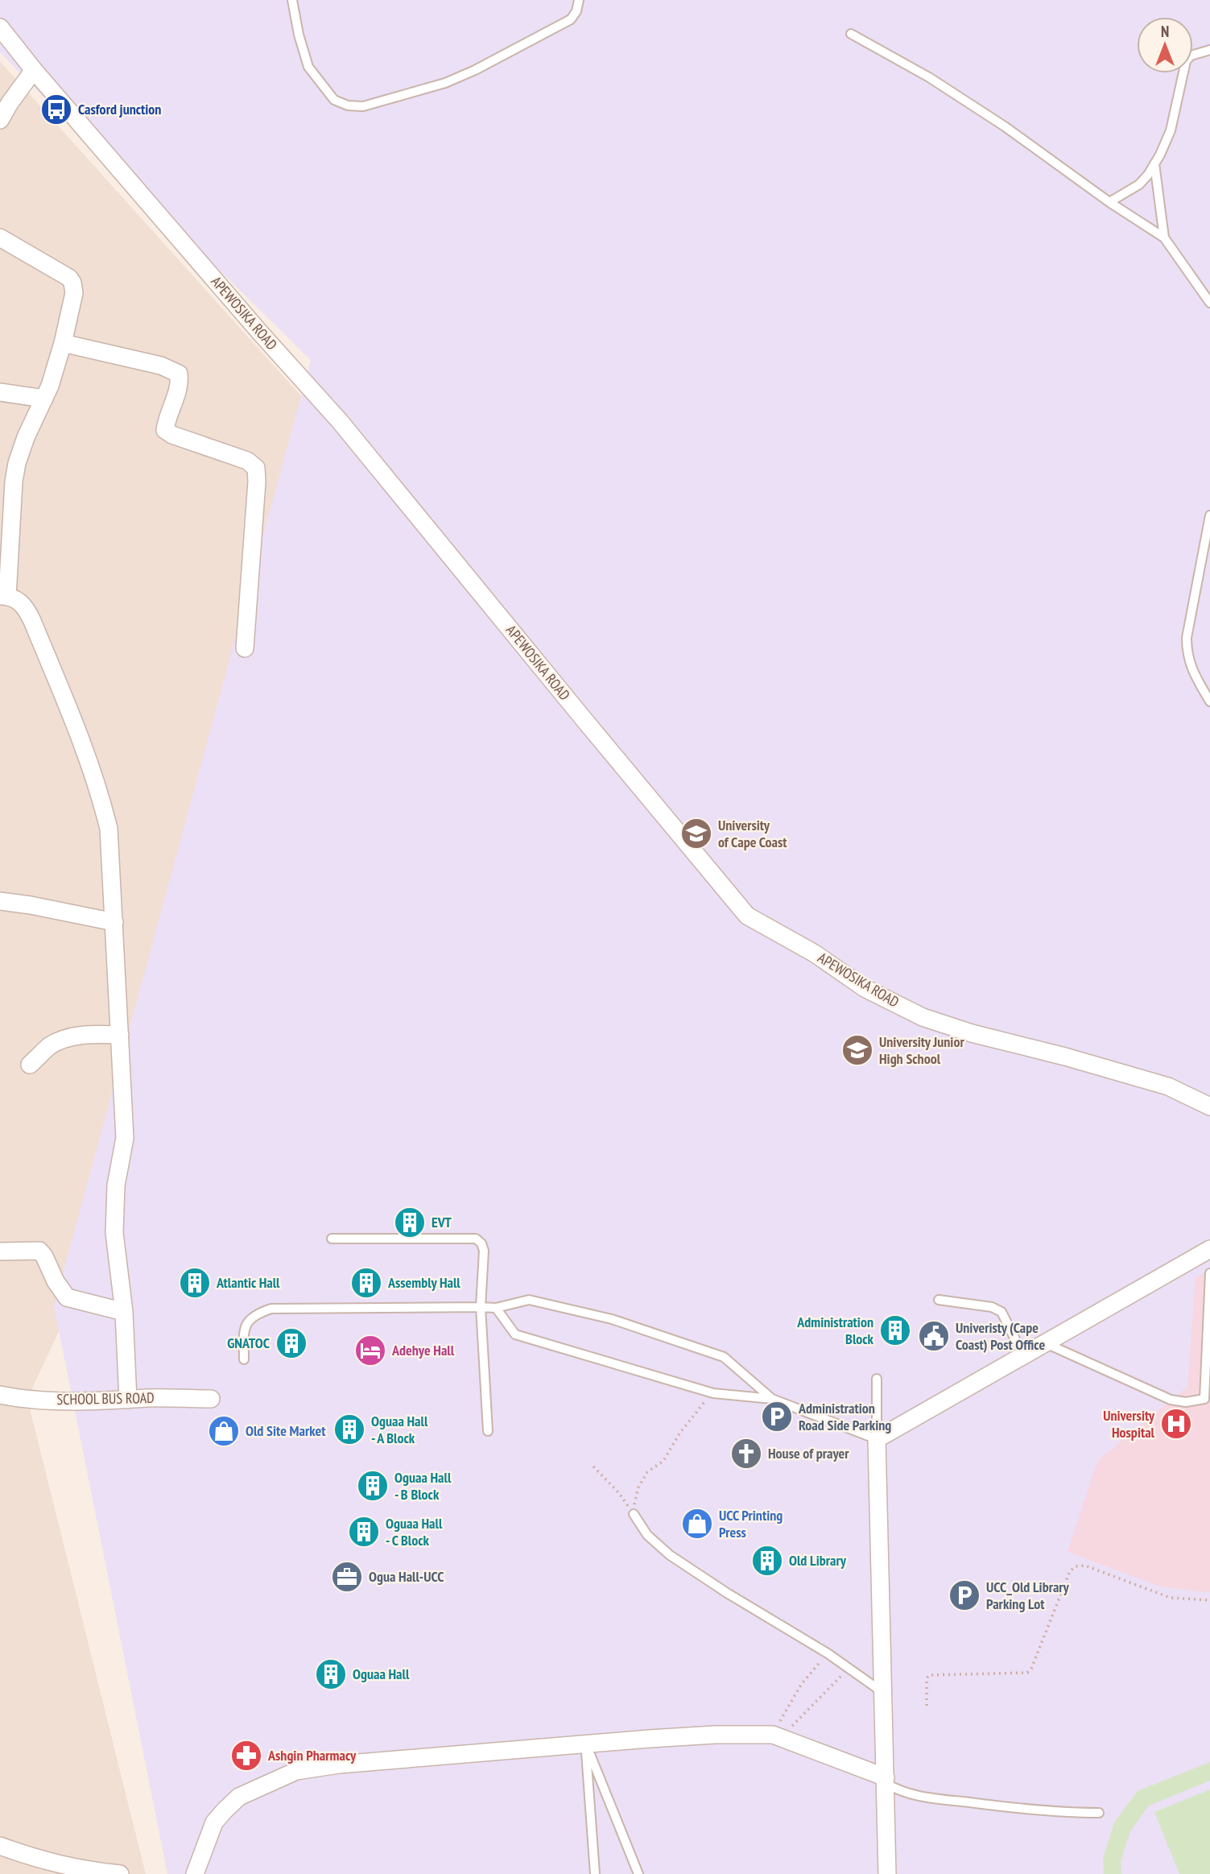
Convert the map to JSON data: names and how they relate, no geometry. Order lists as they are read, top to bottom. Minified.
{"streets":{"street":["APEWOSIKA ROAD","SCHOOL BUS ROAD"]},"places":{"bus stop":["Casford junction"],"school or university":["University of Cape Coast","University Junior High School"],"building":["EVT","Atlantic Hall","Assembly Hall","Administration Block","GNATOC","Oguaa Hall - A Block","Oguaa Hall - B Block","Oguaa Hall - C Block","Old Library","Oguaa Hall"],"public building":["Univeristy (Cape Coast) Post Office"],"hotel":["Adehye Hall"],"parking":["Administration Road Side Parking","UCC_Old Library Parking Lot"],"hospital":["University Hospital"],"shop":["Old Site Market","UCC Printing Press"],"church":["House of prayer"],"office":["Ogua Hall-UCC"],"pharmacy":["Ashgin Pharmacy"]},"north":"top"}
